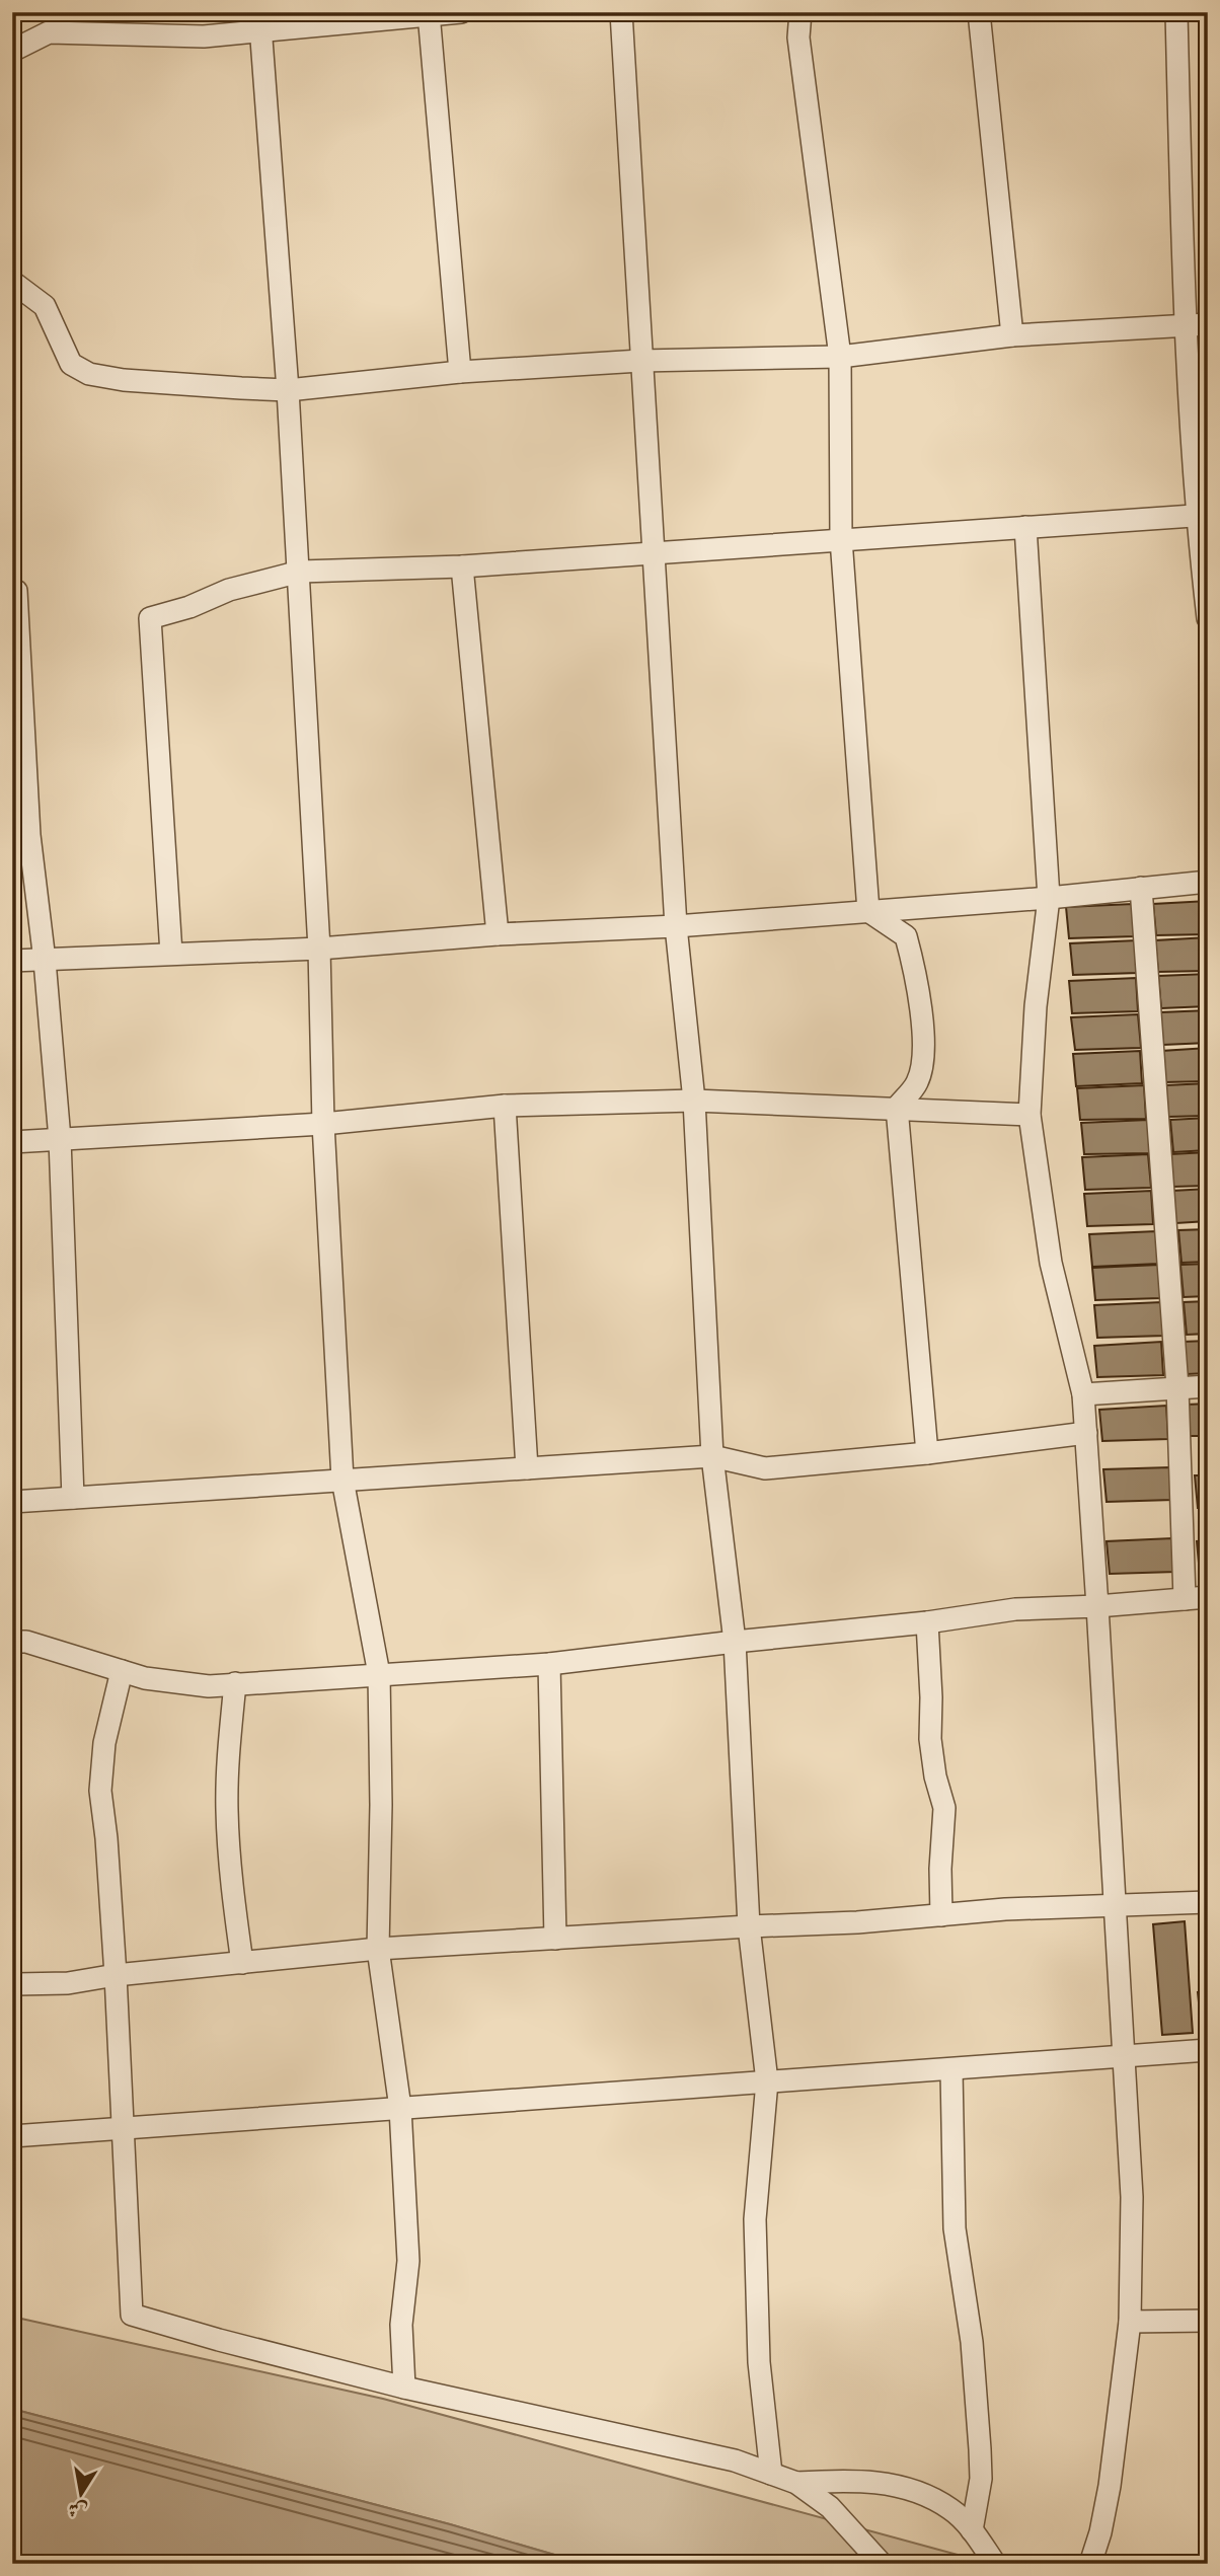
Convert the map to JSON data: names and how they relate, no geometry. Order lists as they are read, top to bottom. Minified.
{"north":"bottom"}
